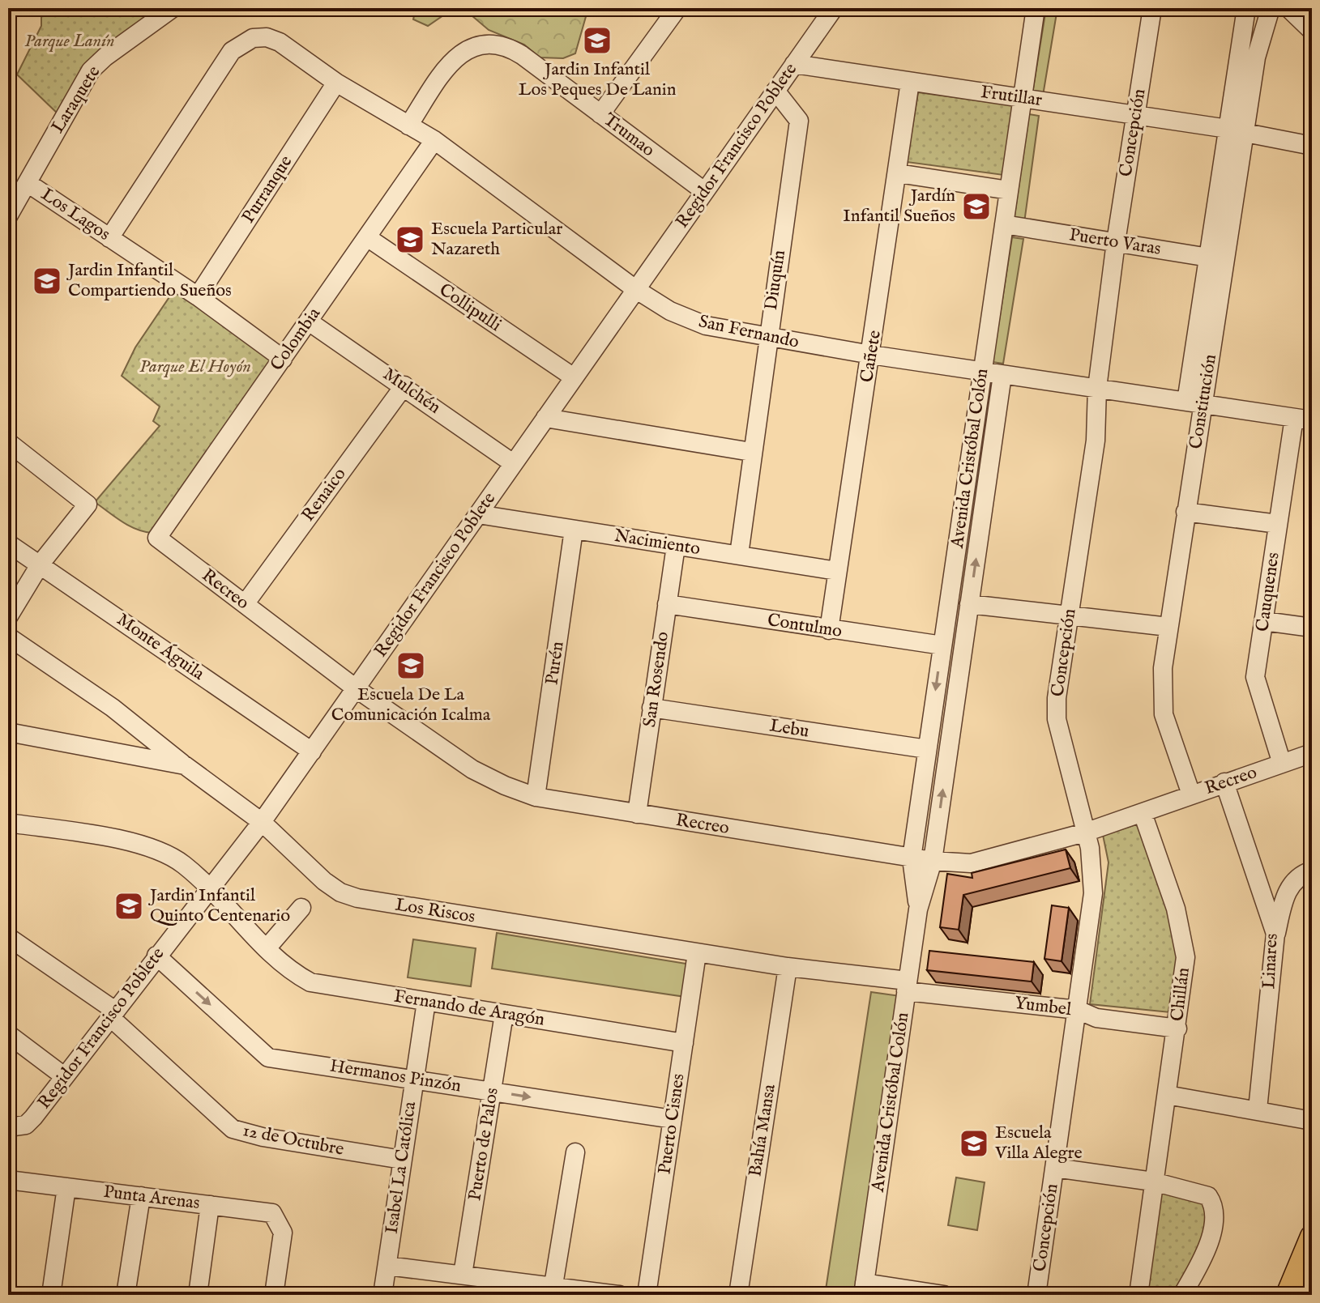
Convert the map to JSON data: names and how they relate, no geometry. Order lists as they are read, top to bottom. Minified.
{"streets":{"street":["Frutillar","Laraquete","Concepción","Trumao","Regidor Francisco Poblete","Purranque","Los Lagos","Puerto Varas","Diuquín","Collipulli","San Fernando","Colombia","Cañete","Mulchén","Constitución","Avenida Cristóbal Colón","Renaico","Nacimiento","Recreo","Cauquenes","Contulmo","Monte Águila","Purén","San Rosendo","Lebu","Los Riscos","Linares","Chillán","Yumbel","Fernando de Aragón","Hermanos Pinzón","Puerto Cisnes","Bahía Mansa","12 de Octubre","Puerto de Palos","Isabel La Católica","Punta Arenas"]},"crossings":[["Frutillar","Concepción"],["Frutillar","Regidor Francisco Poblete"],["Frutillar","Cañete"],["Frutillar","Constitución"],["Frutillar","Avenida Cristóbal Colón"],["Laraquete","Los Lagos"],["Concepción","Puerto Varas"],["Concepción","San Fernando"],["Concepción","Recreo"],["Concepción","Yumbel"],["Trumao","Regidor Francisco Poblete"],["Trumao","San Fernando"],["Regidor Francisco Poblete","Diuquín"],["Regidor Francisco Poblete","Collipulli"],["Regidor Francisco Poblete","San Fernando"],["Regidor Francisco Poblete","Mulchén"],["Regidor Francisco Poblete","Nacimiento"],["Regidor Francisco Poblete","Recreo"],["Regidor Francisco Poblete","Monte Águila"],["Regidor Francisco Poblete","Los Riscos"],["Regidor Francisco Poblete","Fernando de Aragón"],["Regidor Francisco Poblete","Hermanos Pinzón"],["Regidor Francisco Poblete","12 de Octubre"],["Purranque","Los Lagos"],["Purranque","San Fernando"],["Los Lagos","San Fernando"],["Los Lagos","Colombia"],["Puerto Varas","Constitución"],["Puerto Varas","Avenida Cristóbal Colón"],["Diuquín","San Fernando"],["Diuquín","Nacimiento"],["Collipulli","Colombia"],["San Fernando","Colombia"],["San Fernando","Cañete"],["San Fernando","Constitución"],["San Fernando","Avenida Cristóbal Colón"],["San Fernando","Cauquenes"],["Colombia","Mulchén"],["Colombia","Recreo"],["Cañete","Nacimiento"],["Cañete","Contulmo"],["Mulchén","Renaico"],["Constitución","Recreo"],["Avenida Cristóbal Colón","Recreo"],["Avenida Cristóbal Colón","Contulmo"],["Avenida Cristóbal Colón","Lebu"],["Avenida Cristóbal Colón","Los Riscos"],["Avenida Cristóbal Colón","Yumbel"],["Renaico","Recreo"],["Nacimiento","Purén"],["Nacimiento","San Rosendo"],["Recreo","Cauquenes"],["Recreo","Purén"],["Recreo","San Rosendo"],["Recreo","Linares"],["Recreo","Chillán"],["Contulmo","San Rosendo"],["San Rosendo","Lebu"],["Los Riscos","Yumbel"],["Los Riscos","Puerto Cisnes"],["Los Riscos","Bahía Mansa"],["Chillán","Yumbel"],["Fernando de Aragón","Puerto Cisnes"],["Fernando de Aragón","Puerto de Palos"],["Fernando de Aragón","Isabel La Católica"],["Hermanos Pinzón","Puerto Cisnes"],["Hermanos Pinzón","Puerto de Palos"],["Hermanos Pinzón","Isabel La Católica"],["12 de Octubre","Isabel La Católica"]],"one_way":["Hermanos Pinzón"],"parks":["Parque Lanín","Parque El Hoyón"],"places":{"school or university":["Jardin Infantil Los Peques De Lanin","Jardín Infantil Sueños","Escuela Particular Nazareth","Jardin Infantil Compartiendo Sueños","Escuela De La Comunicación Icalma","Jardin Infantil Quinto Centenario","Escuela Villa Alegre"]}}
